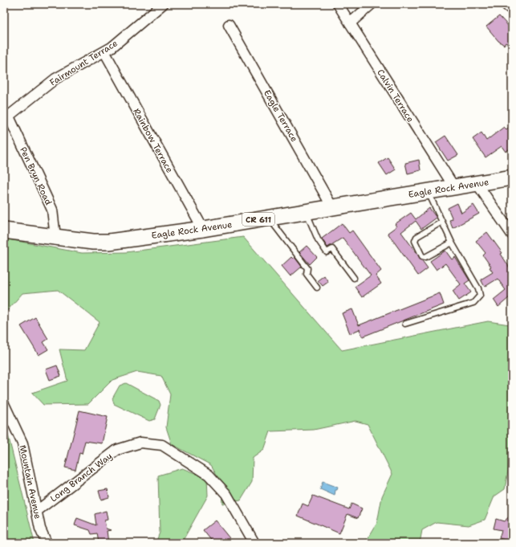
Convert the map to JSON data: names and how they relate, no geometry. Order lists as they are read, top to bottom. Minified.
{"streets":{"main road":["Eagle Rock Avenue","CR 611"],"street":["Fairmount Terrace","Calvin Terrace","Eagle Terrace","Rainbow Terrace","Pen Bryn Road","Long Branch Way","Mountain Avenue"]},"crossings":[["Fairmount Terrace","Rainbow Terrace"],["Fairmount Terrace","Pen Bryn Road"],["Calvin Terrace","Eagle Rock Avenue"],["Eagle Terrace","Eagle Rock Avenue"],["Rainbow Terrace","Eagle Rock Avenue"],["Pen Bryn Road","Eagle Rock Avenue"],["Long Branch Way","Mountain Avenue"]]}
